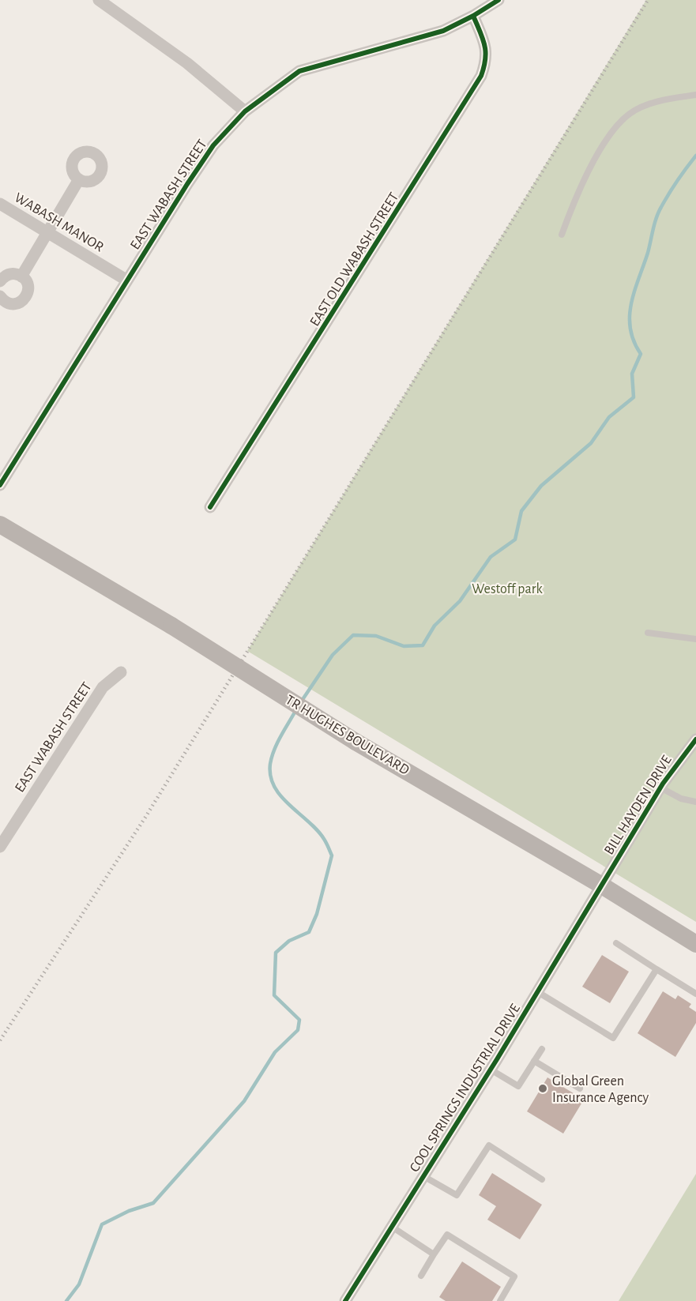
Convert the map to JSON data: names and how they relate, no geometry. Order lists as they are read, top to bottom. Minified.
{"streets":{"main road":["TR HUGHES BOULEVARD"],"street":["EAST WABASH STREET","WABASH MANOR","EAST OLD WABASH STREET","BILL HAYDEN DRIVE","COOL SPRINGS INDUSTRIAL DRIVE"]},"crossings":[["EAST WABASH STREET","WABASH MANOR"],["EAST WABASH STREET","EAST OLD WABASH STREET"],["TR HUGHES BOULEVARD","BILL HAYDEN DRIVE"],["TR HUGHES BOULEVARD","COOL SPRINGS INDUSTRIAL DRIVE"],["BILL HAYDEN DRIVE","COOL SPRINGS INDUSTRIAL DRIVE"]],"parks":["Westoff park"],"places":["Global Green Insurance Agency"]}
